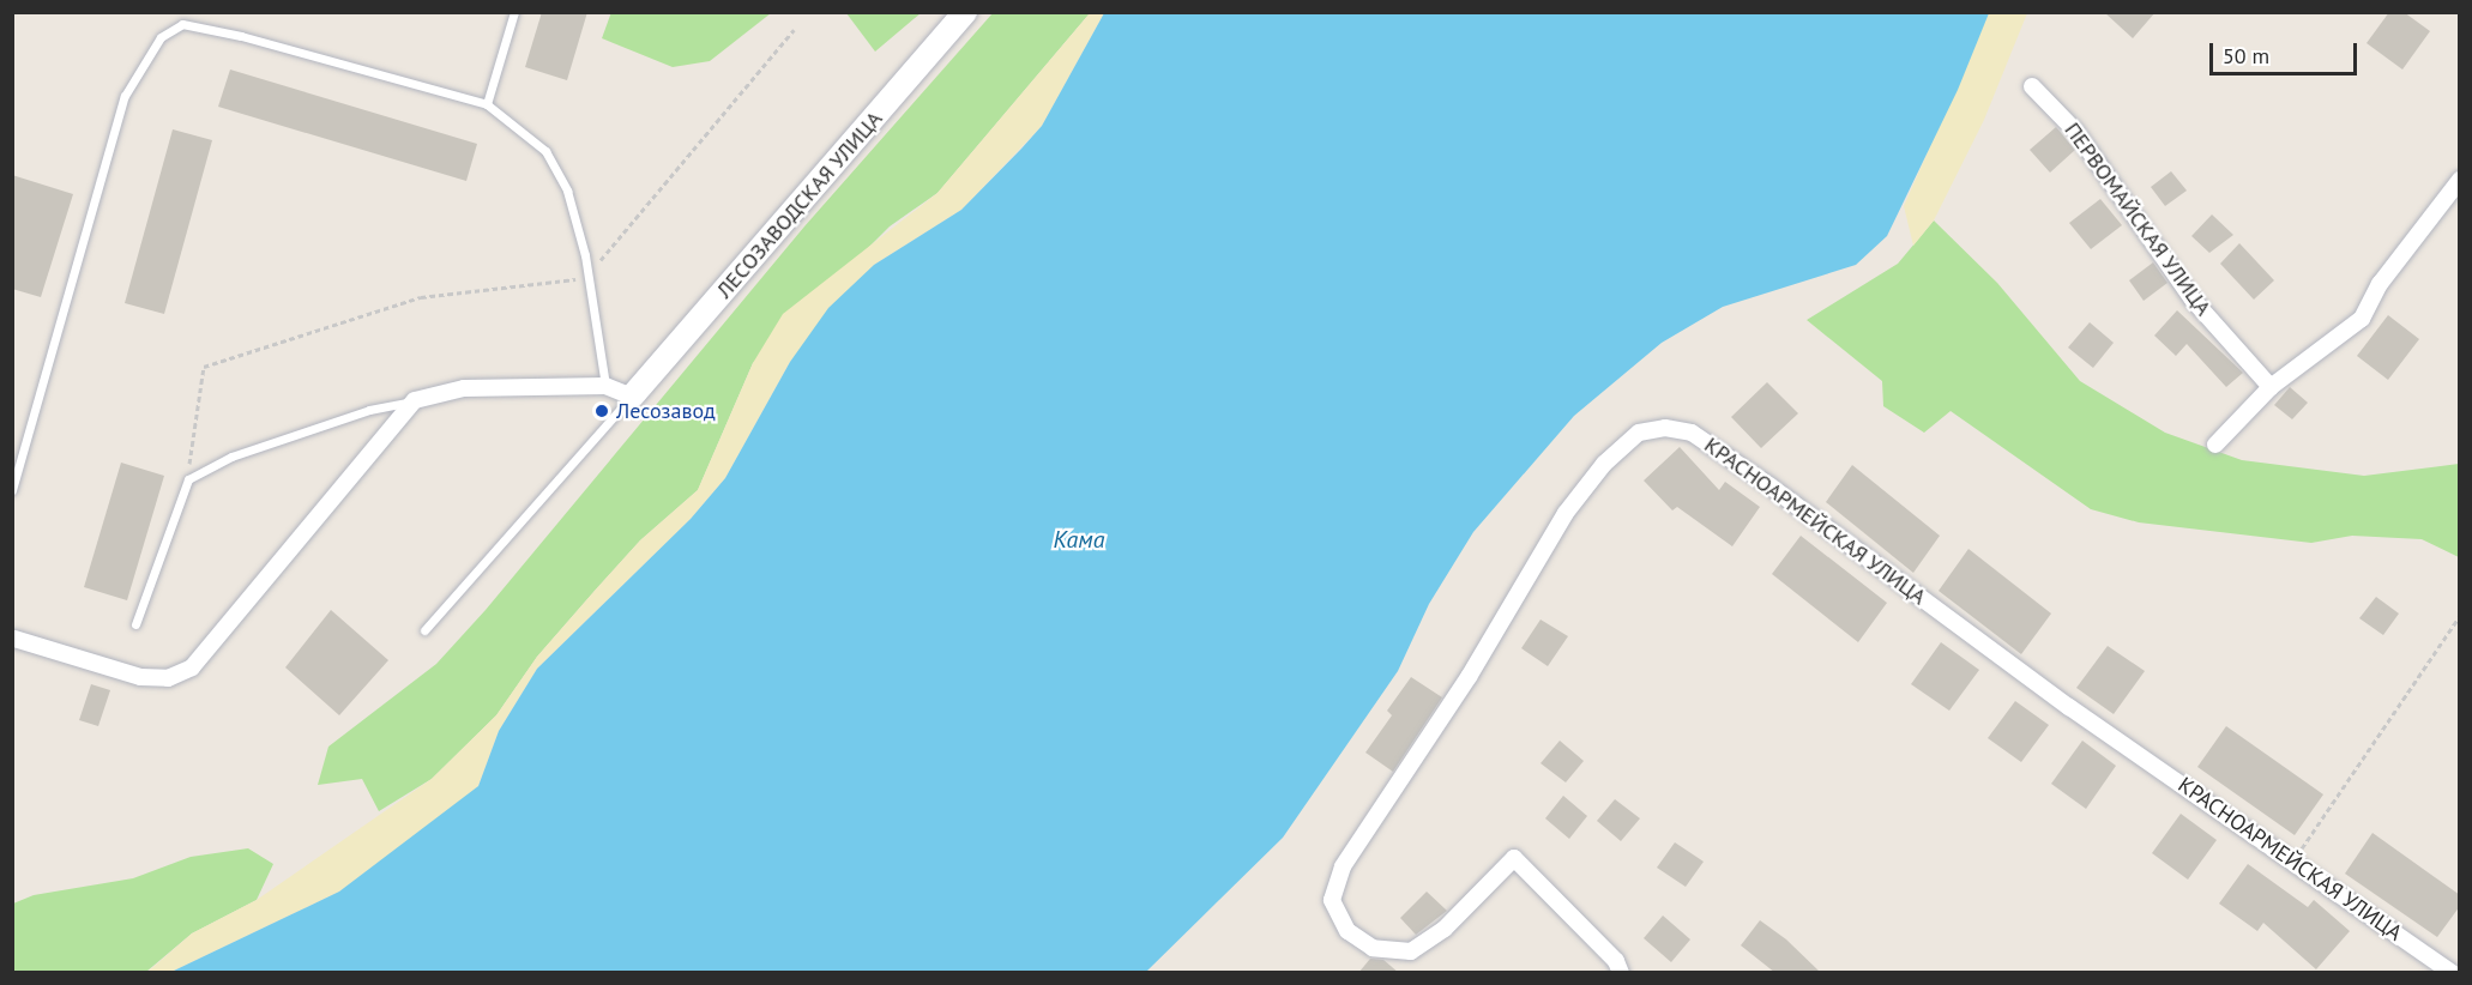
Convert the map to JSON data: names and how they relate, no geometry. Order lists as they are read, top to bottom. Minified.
{"streets":{"street":["ЛЕСОЗАВОДСКАЯ УЛИЦА","ПЕРВОМАЙСКАЯ УЛИЦА","КРАСНОАРМЕЙСКАЯ УЛИЦА"]},"water":["Кама"],"places":["Лесозавод"],"scale_bar":"50 m"}
